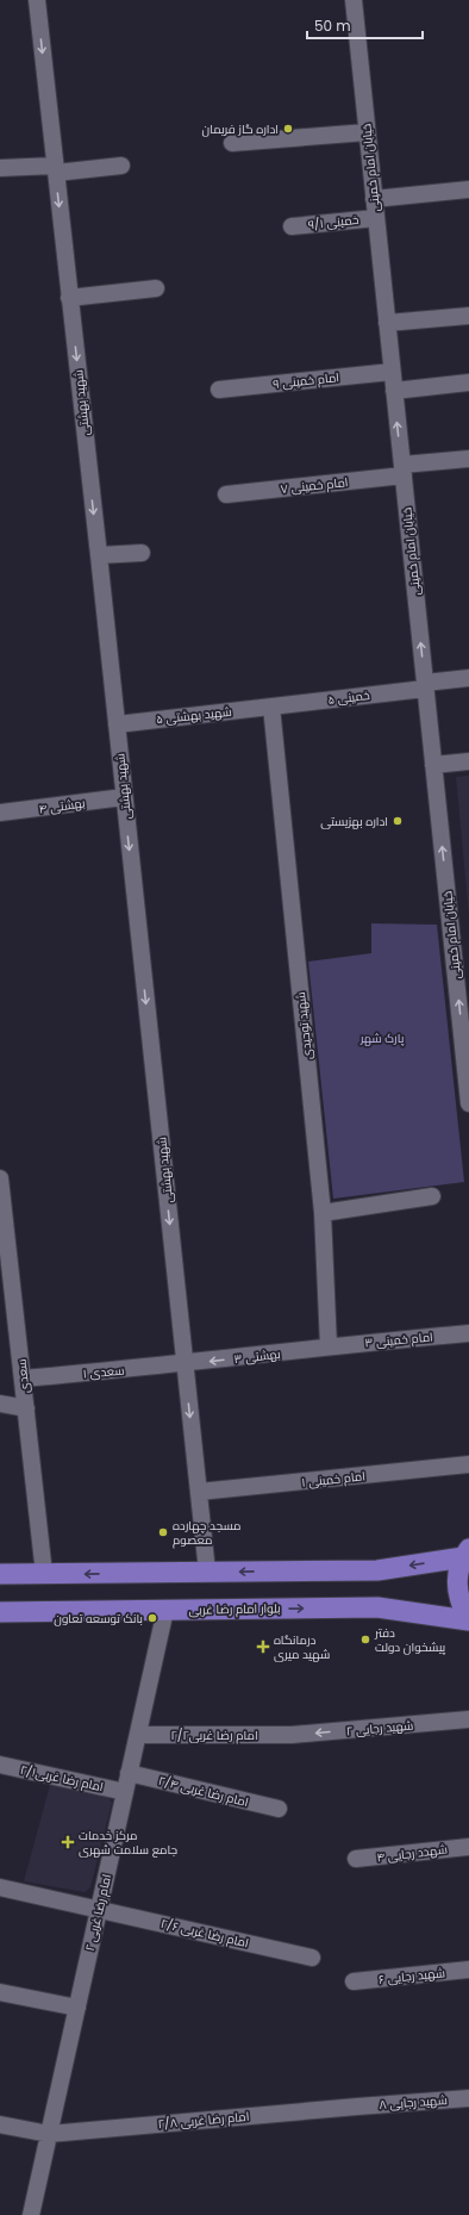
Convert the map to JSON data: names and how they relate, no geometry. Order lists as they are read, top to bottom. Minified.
{"streets":{"main road":["بلوار امام رضا غربی"],"street":["خیابان امام خمینی","خمینی ۹/۱","امام خمینی ۹","شهید بهشتی","امام خمینی ۷","خمینی ۵","شهید بهشتی ۵","بهشتی ۴","شهید توحیدی","امام خمینی ۳","بهشتی ۳","سعدی ۱","سعدی","امام خمینی ۱","شهید رجایی ۲","امام رضا غربی۲/۲","امام رضا غربی۲/۱","امام رضا غربی ۲/۴","شهدد رجایی ۴","امام رضا غربی ۲","امام رضا غربی ۲/۶","شهید رجایی ۶","شهید رجایی ۸","امام رضا غربی ۲/۸"]},"crossings":[["خیابان امام خمینی","خمینی ۹/۱"],["خیابان امام خمینی","امام خمینی ۹"],["خیابان امام خمینی","امام خمینی ۷"],["خیابان امام خمینی","خمینی ۵"],["شهید بهشتی","شهید بهشتی ۵"],["شهید بهشتی","بهشتی ۴"],["شهید بهشتی","بهشتی ۳"],["شهید بهشتی","سعدی ۱"],["شهید بهشتی","امام خمینی ۱"],["خمینی ۵","شهید بهشتی ۵"],["خمینی ۵","شهید توحیدی"],["شهید بهشتی ۵","شهید توحیدی"],["شهید توحیدی","امام خمینی ۳"],["شهید توحیدی","بهشتی ۳"],["امام خمینی ۳","بهشتی ۳"],["بهشتی ۳","سعدی ۱"],["سعدی ۱","سعدی"],["بلوار امام رضا غربی","امام رضا غربی ۲"],["شهید رجایی ۲","امام رضا غربی۲/۲"],["امام رضا غربی۲/۲","امام رضا غربی ۲"],["امام رضا غربی۲/۱","امام رضا غربی ۲"],["امام رضا غربی ۲/۴","امام رضا غربی ۲"],["امام رضا غربی ۲","امام رضا غربی ۲/۶"],["امام رضا غربی ۲","امام رضا غربی ۲/۸"],["شهید رجایی ۸","امام رضا غربی ۲/۸"]],"one_way":["خیابان امام خمینی","شهید بهشتی","بهشتی ۳","شهید رجایی ۲"],"parks":["پارک شهر"],"places":{"other":["اداره گاز فریمان","اداره بهزیستی","مسجد چهارده معصوم","بانک توسعه تعاون","دفتر پیشخوان دولت"],"health":["درمانگاه شهید میری","مرکز خدمات جامع سلامت شهری"]},"scale_bar":"50 m"}
